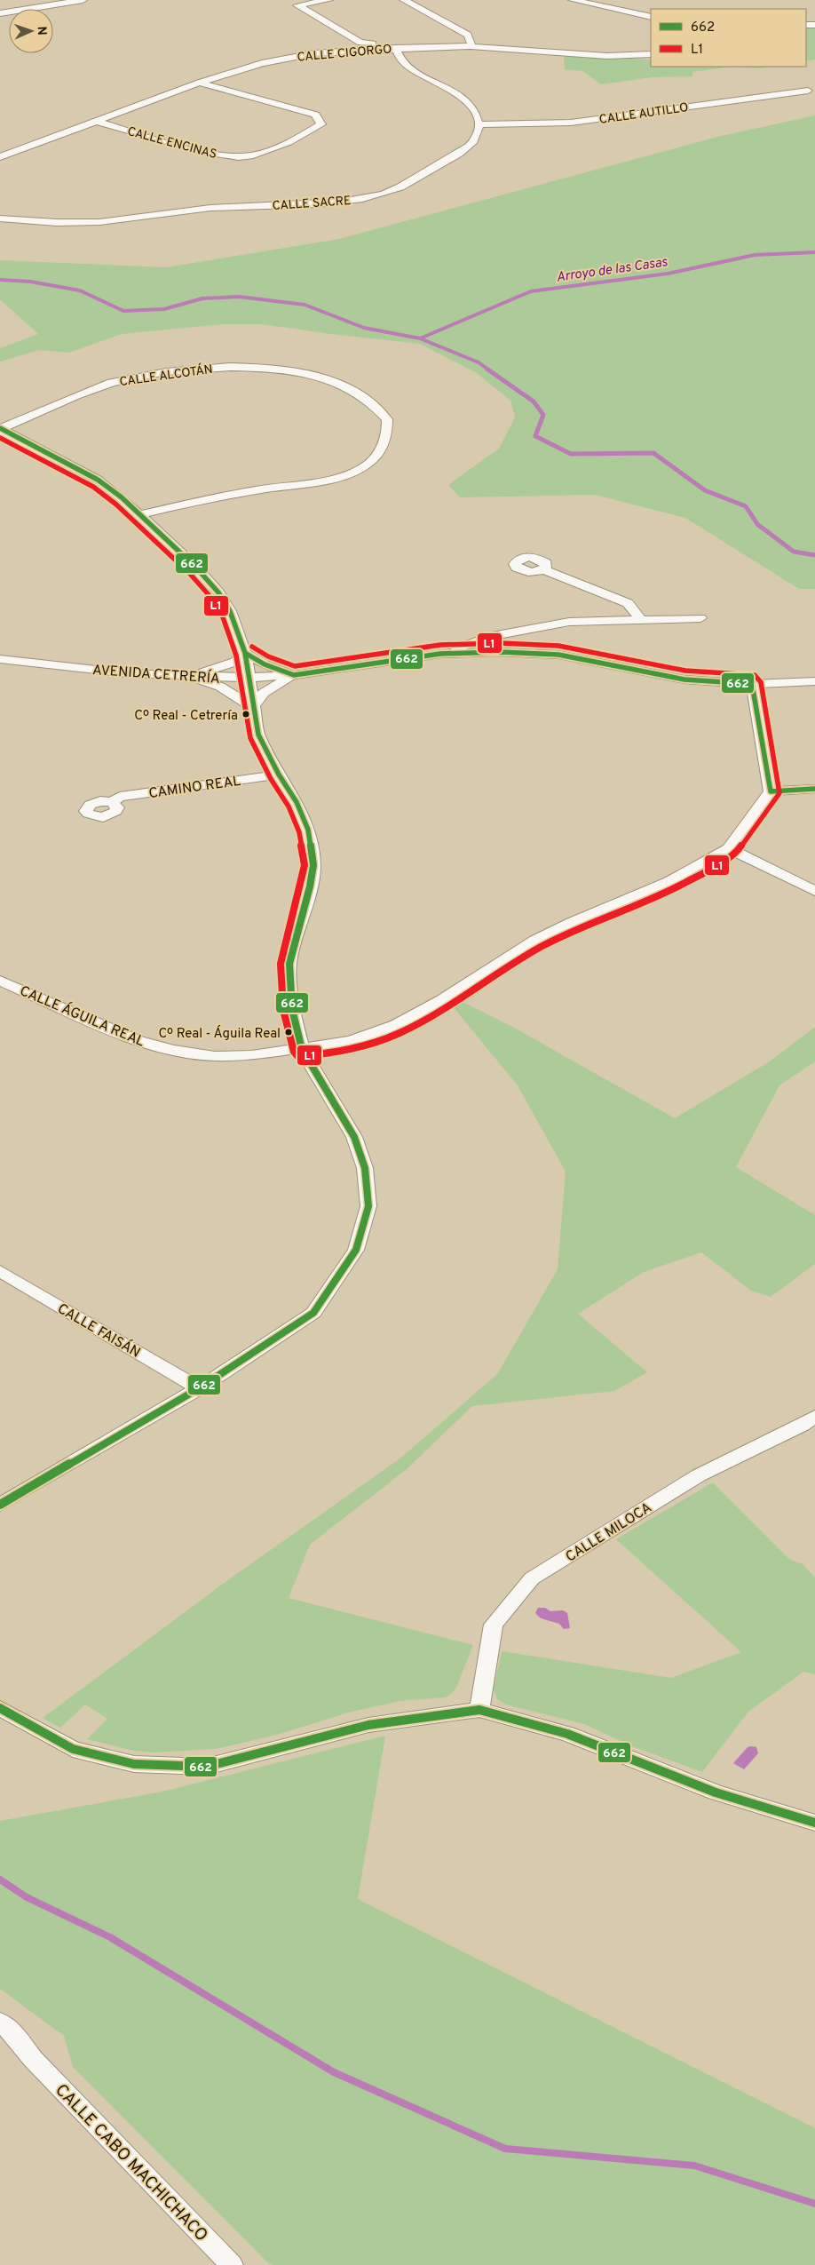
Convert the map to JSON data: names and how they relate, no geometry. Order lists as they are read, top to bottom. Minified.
{"streets":{"street":["CALLE CIGORGO","CALLE AUTILLO","CALLE ENCINAS","CALLE SACRE","CALLE ALCOTÁN","AVENIDA CETRERÍA","CAMINO REAL","CALLE ÁGUILA REAL","CALLE FAISÁN","CALLE MILOCA","CALLE CABO MACHICHACO"]},"crossings":[["CALLE CIGORGO","CALLE ENCINAS"],["CALLE AUTILLO","CALLE SACRE"]],"water":["Arroyo de las Casas"],"places":["Cº Real - Cetrería","Cº Real - Águila Real"],"lines":["transit line 662","transit line L1"],"legend":["662","L1"],"north":"right"}
